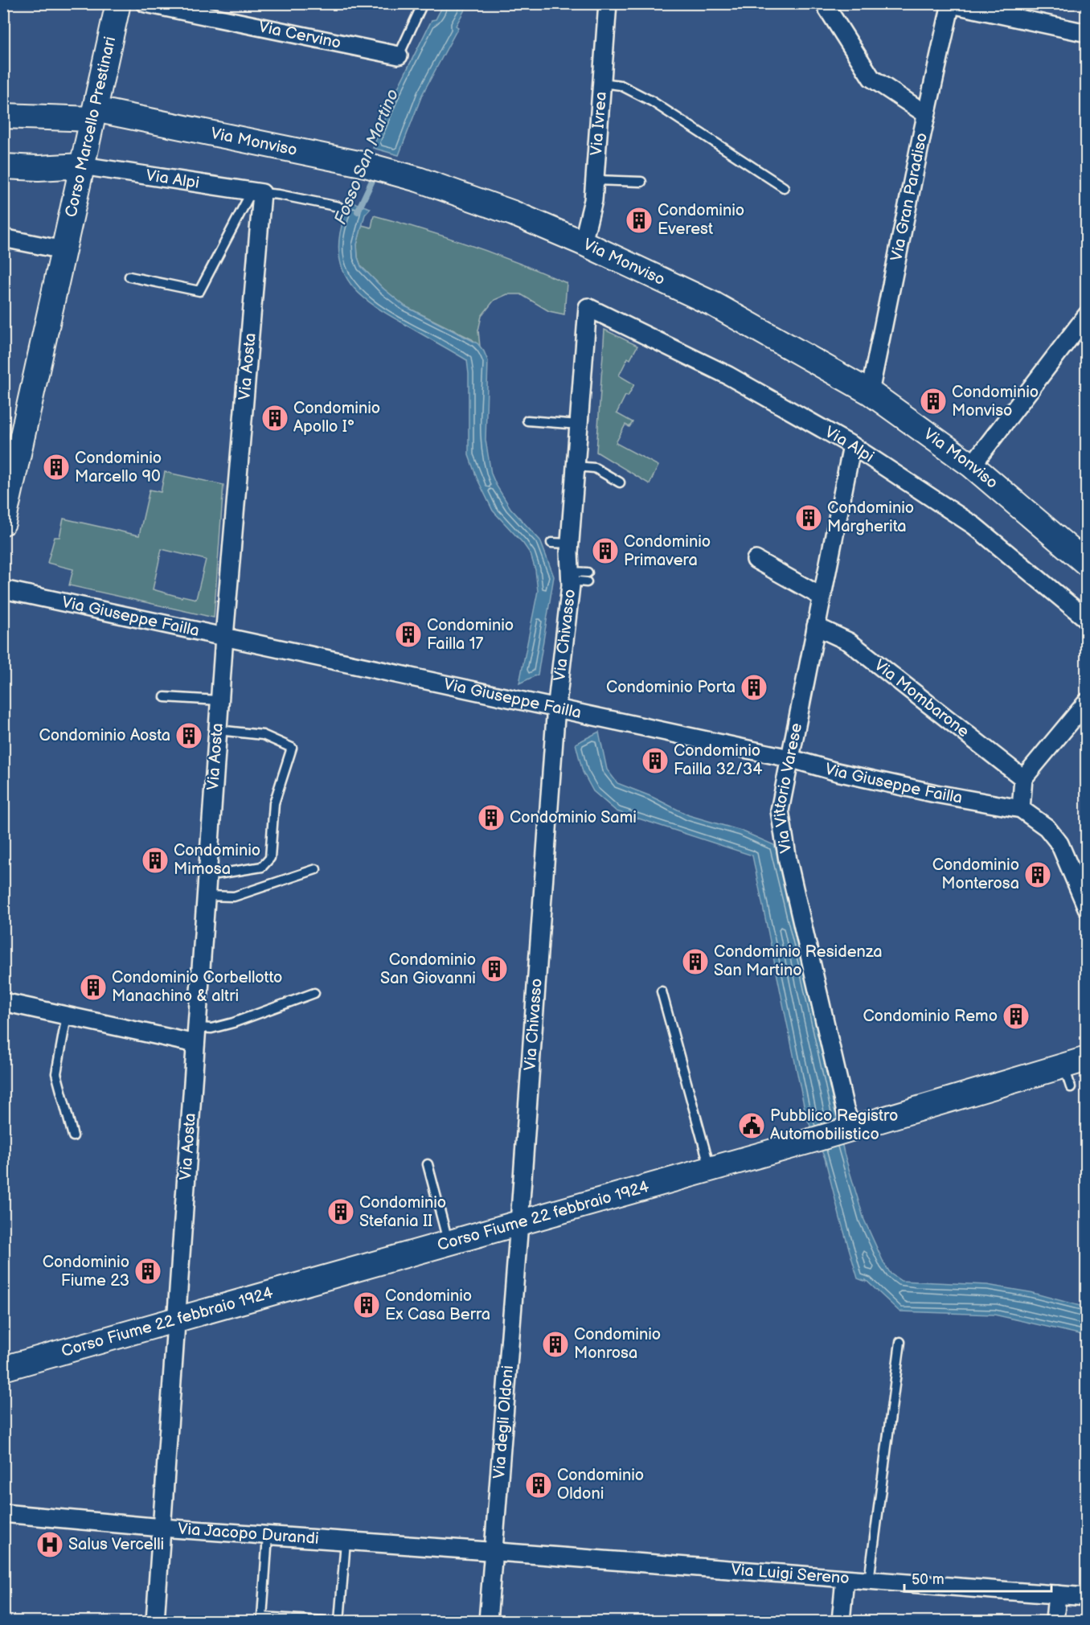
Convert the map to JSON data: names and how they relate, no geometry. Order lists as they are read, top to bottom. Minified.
{"streets":{"main road":["Corso Marcello Prestinari","Via Monviso","Corso Fiume 22 febbraio 1924"],"street":["Via Cervino","Via Ivrea","Via Alpi","Via Gran Paradiso","Via Aosta","Via Giuseppe Failla","Via Chivasso","Via Mombarone","Via Vittorio Varese","Via degli Oldoni","Via Jacopo Durandi","Via Luigi Sereno"]},"crossings":[["Via Ivrea","Via Monviso"],["Corso Marcello Prestinari","Via Monviso"],["Corso Marcello Prestinari","Via Alpi"],["Via Monviso","Via Gran Paradiso"],["Via Alpi","Via Aosta"],["Via Alpi","Via Chivasso"],["Via Alpi","Via Vittorio Varese"],["Via Aosta","Via Giuseppe Failla"],["Via Aosta","Corso Fiume 22 febbraio 1924"],["Via Aosta","Via Jacopo Durandi"],["Via Giuseppe Failla","Via Chivasso"],["Via Giuseppe Failla","Via Vittorio Varese"],["Via Chivasso","Corso Fiume 22 febbraio 1924"],["Via Chivasso","Via degli Oldoni"],["Via Mombarone","Via Vittorio Varese"],["Via Vittorio Varese","Corso Fiume 22 febbraio 1924"],["Corso Fiume 22 febbraio 1924","Via degli Oldoni"],["Via degli Oldoni","Via Jacopo Durandi"],["Via degli Oldoni","Via Luigi Sereno"],["Via Jacopo Durandi","Via Luigi Sereno"]],"water":["Fosso San Martino"],"places":{"building":["Condominio Everest","Condominio Monviso","Condominio Apollo I°","Condominio Marcello 90","Condominio Margherita","Condominio Primavera","Condominio Failla 17","Condominio Porta","Condominio Aosta","Condominio Failla 32/34","Condominio Sami","Condominio Mimosa","Condominio Monterosa","Condominio Residenza San Martino","Condominio San Giovanni","Condominio Corbellotto Manachino & altri","Condominio Remo","Condominio Stefania II","Condominio Fiume 23","Condominio Ex Casa Berra","Condominio Monrosa","Condominio Oldoni"],"public building":["Pubblico Registro Automobilistico"],"hospital":["Salus Vercelli"]},"scale_bar":"50 m"}
